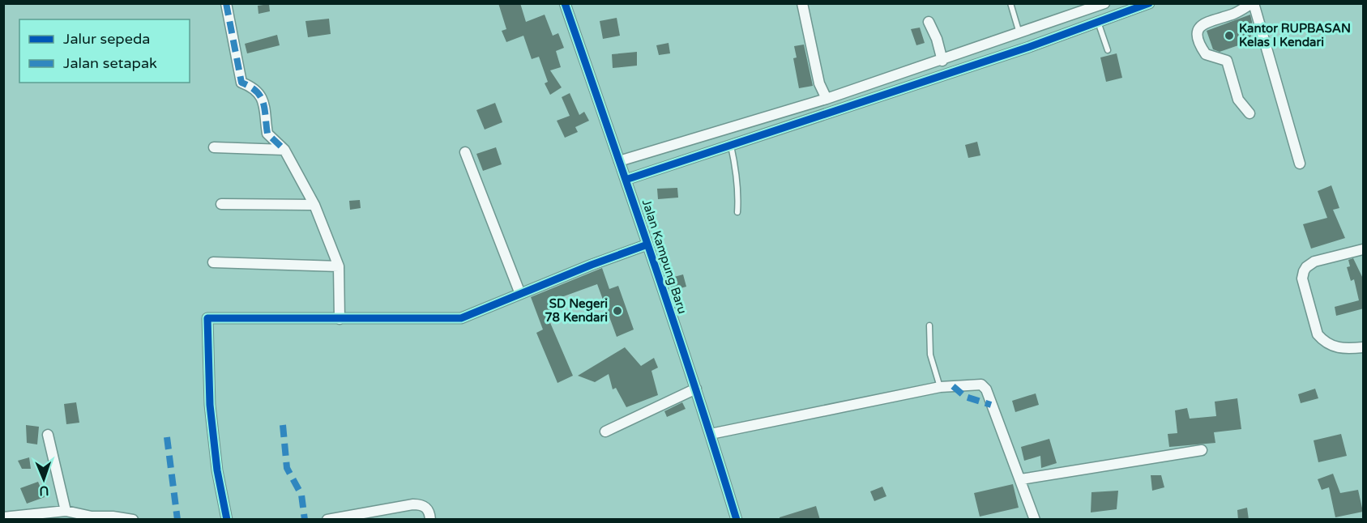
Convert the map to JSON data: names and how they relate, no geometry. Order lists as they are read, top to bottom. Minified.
{"streets":{"street":["Jalan Kampung Baru"]},"places":["Kantor RUPBASAN Kelas I Kendari","SD Negeri 78 Kendari"],"legend":["Jalur sepeda","Jalan setapak"],"north":"bottom"}
